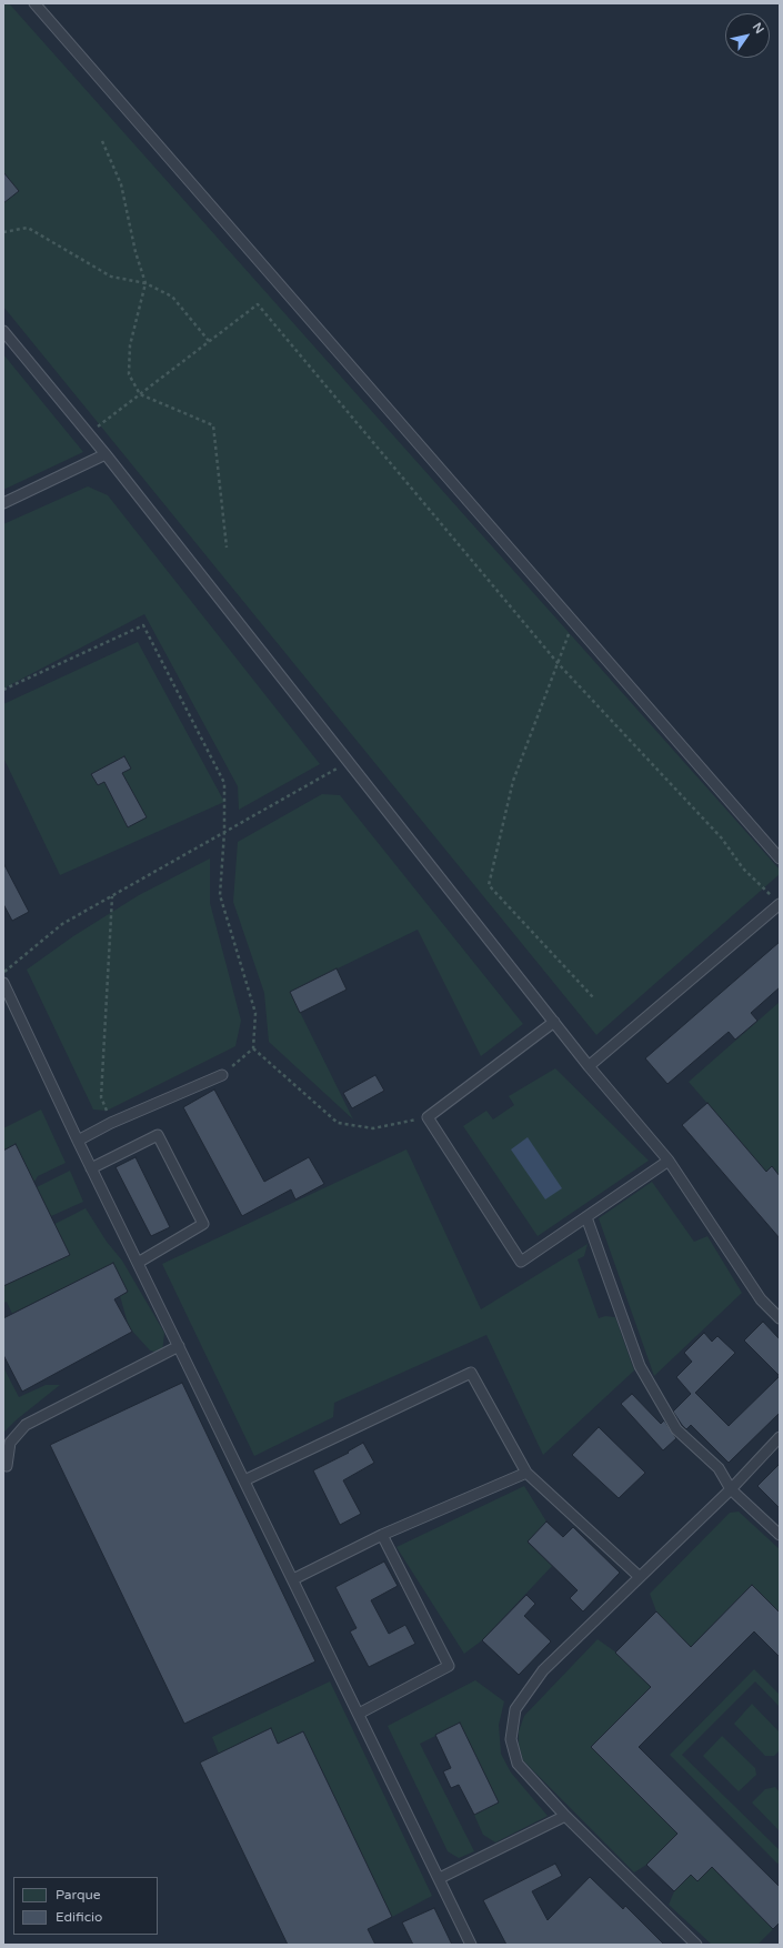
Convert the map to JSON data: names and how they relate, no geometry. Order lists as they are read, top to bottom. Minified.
{"legend":["Parque","Edificio"],"north":"top right"}
